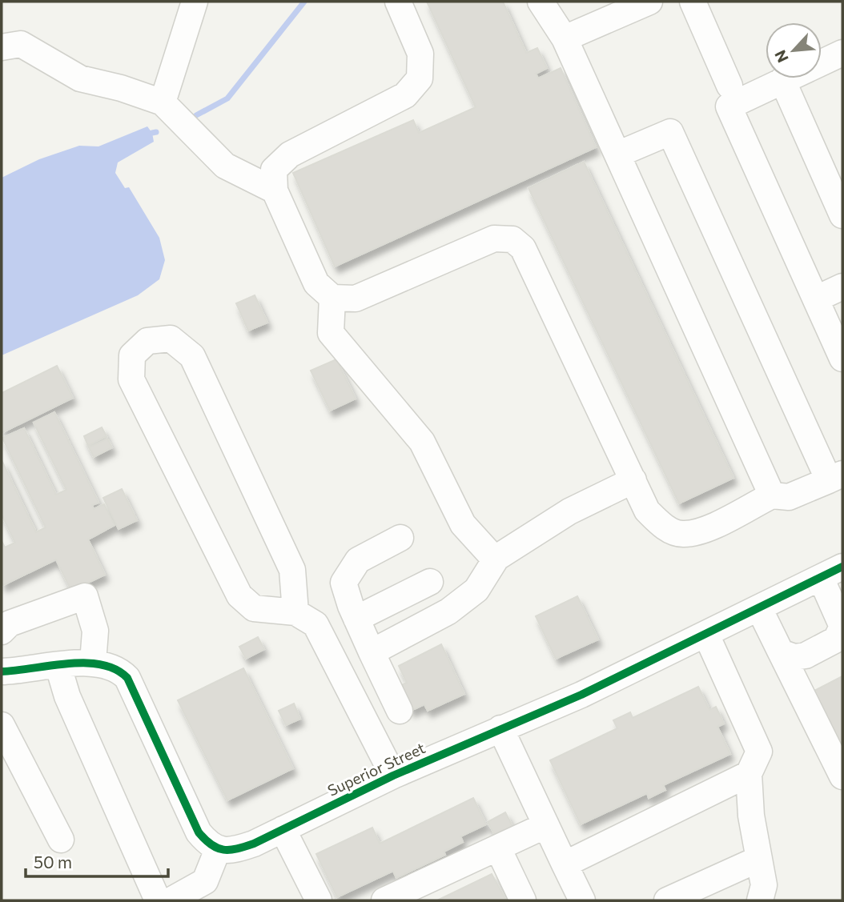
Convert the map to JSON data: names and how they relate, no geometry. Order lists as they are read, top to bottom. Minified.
{"streets":{"street":["Superior Street"]},"scale_bar":"50 m","north":"bottom left"}
